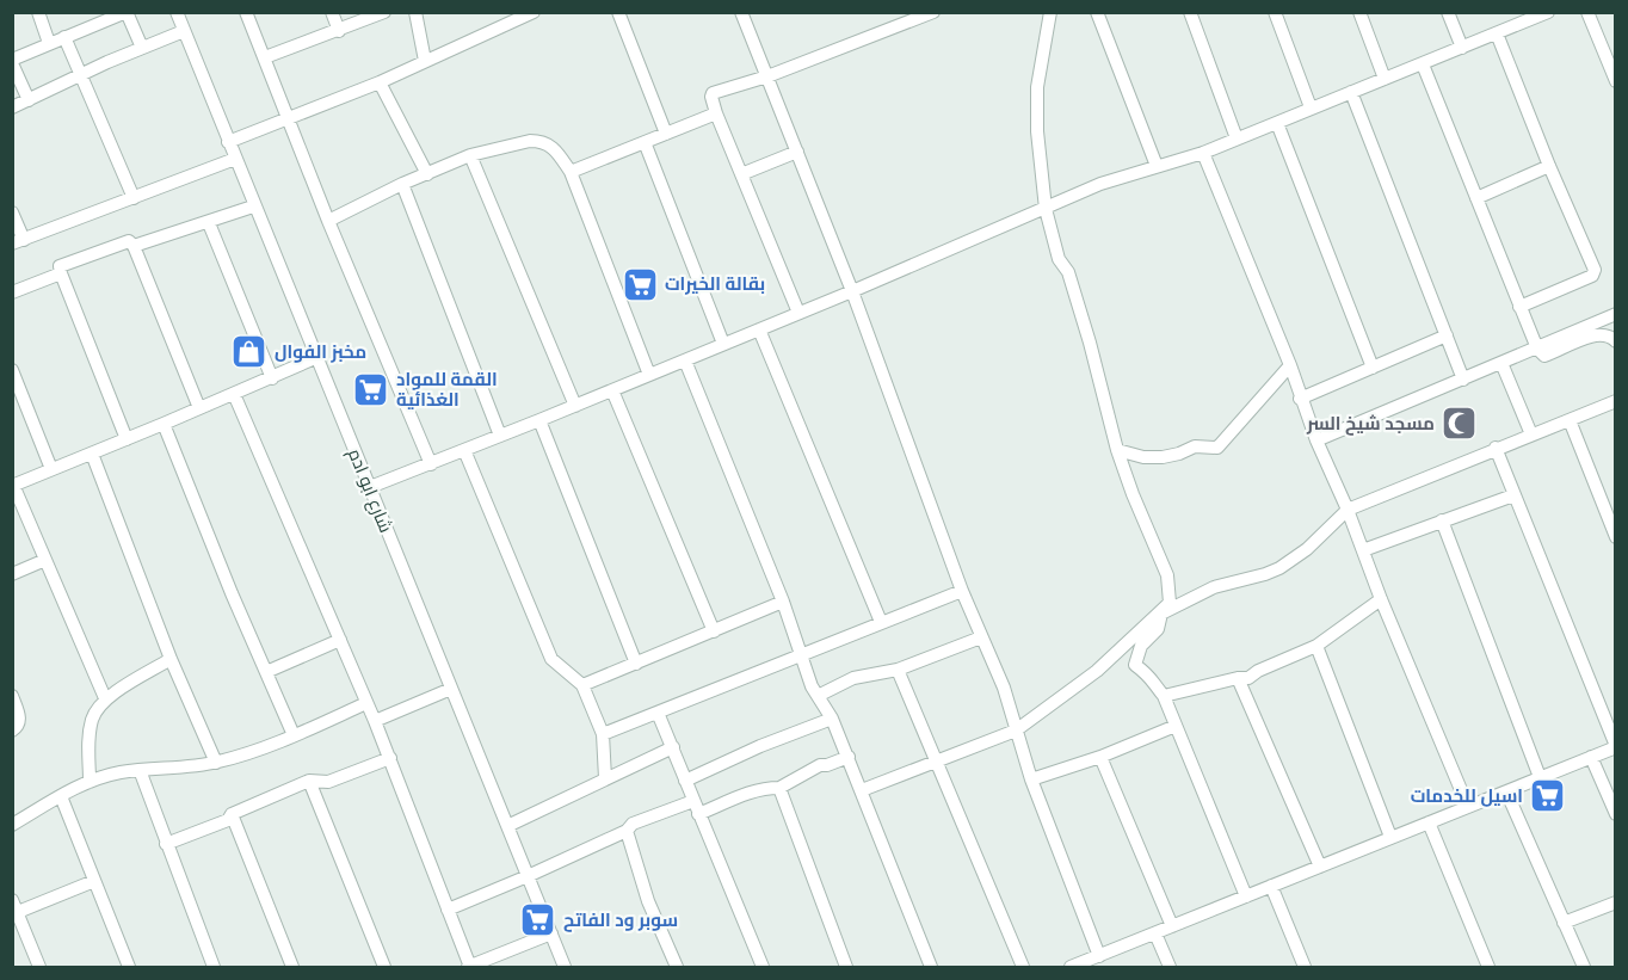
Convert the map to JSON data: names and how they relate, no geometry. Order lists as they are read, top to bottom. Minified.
{"streets":{"street":["شارع ابو ادم"]},"places":{"supermarket":["بقالة الخيرات","القمة للمواد الغذائية","اسيل للخدمات","سوبر ود الفاتح"],"shop":["مخبز الفوال"],"mosque":["مسجد شيخ السر"]}}
